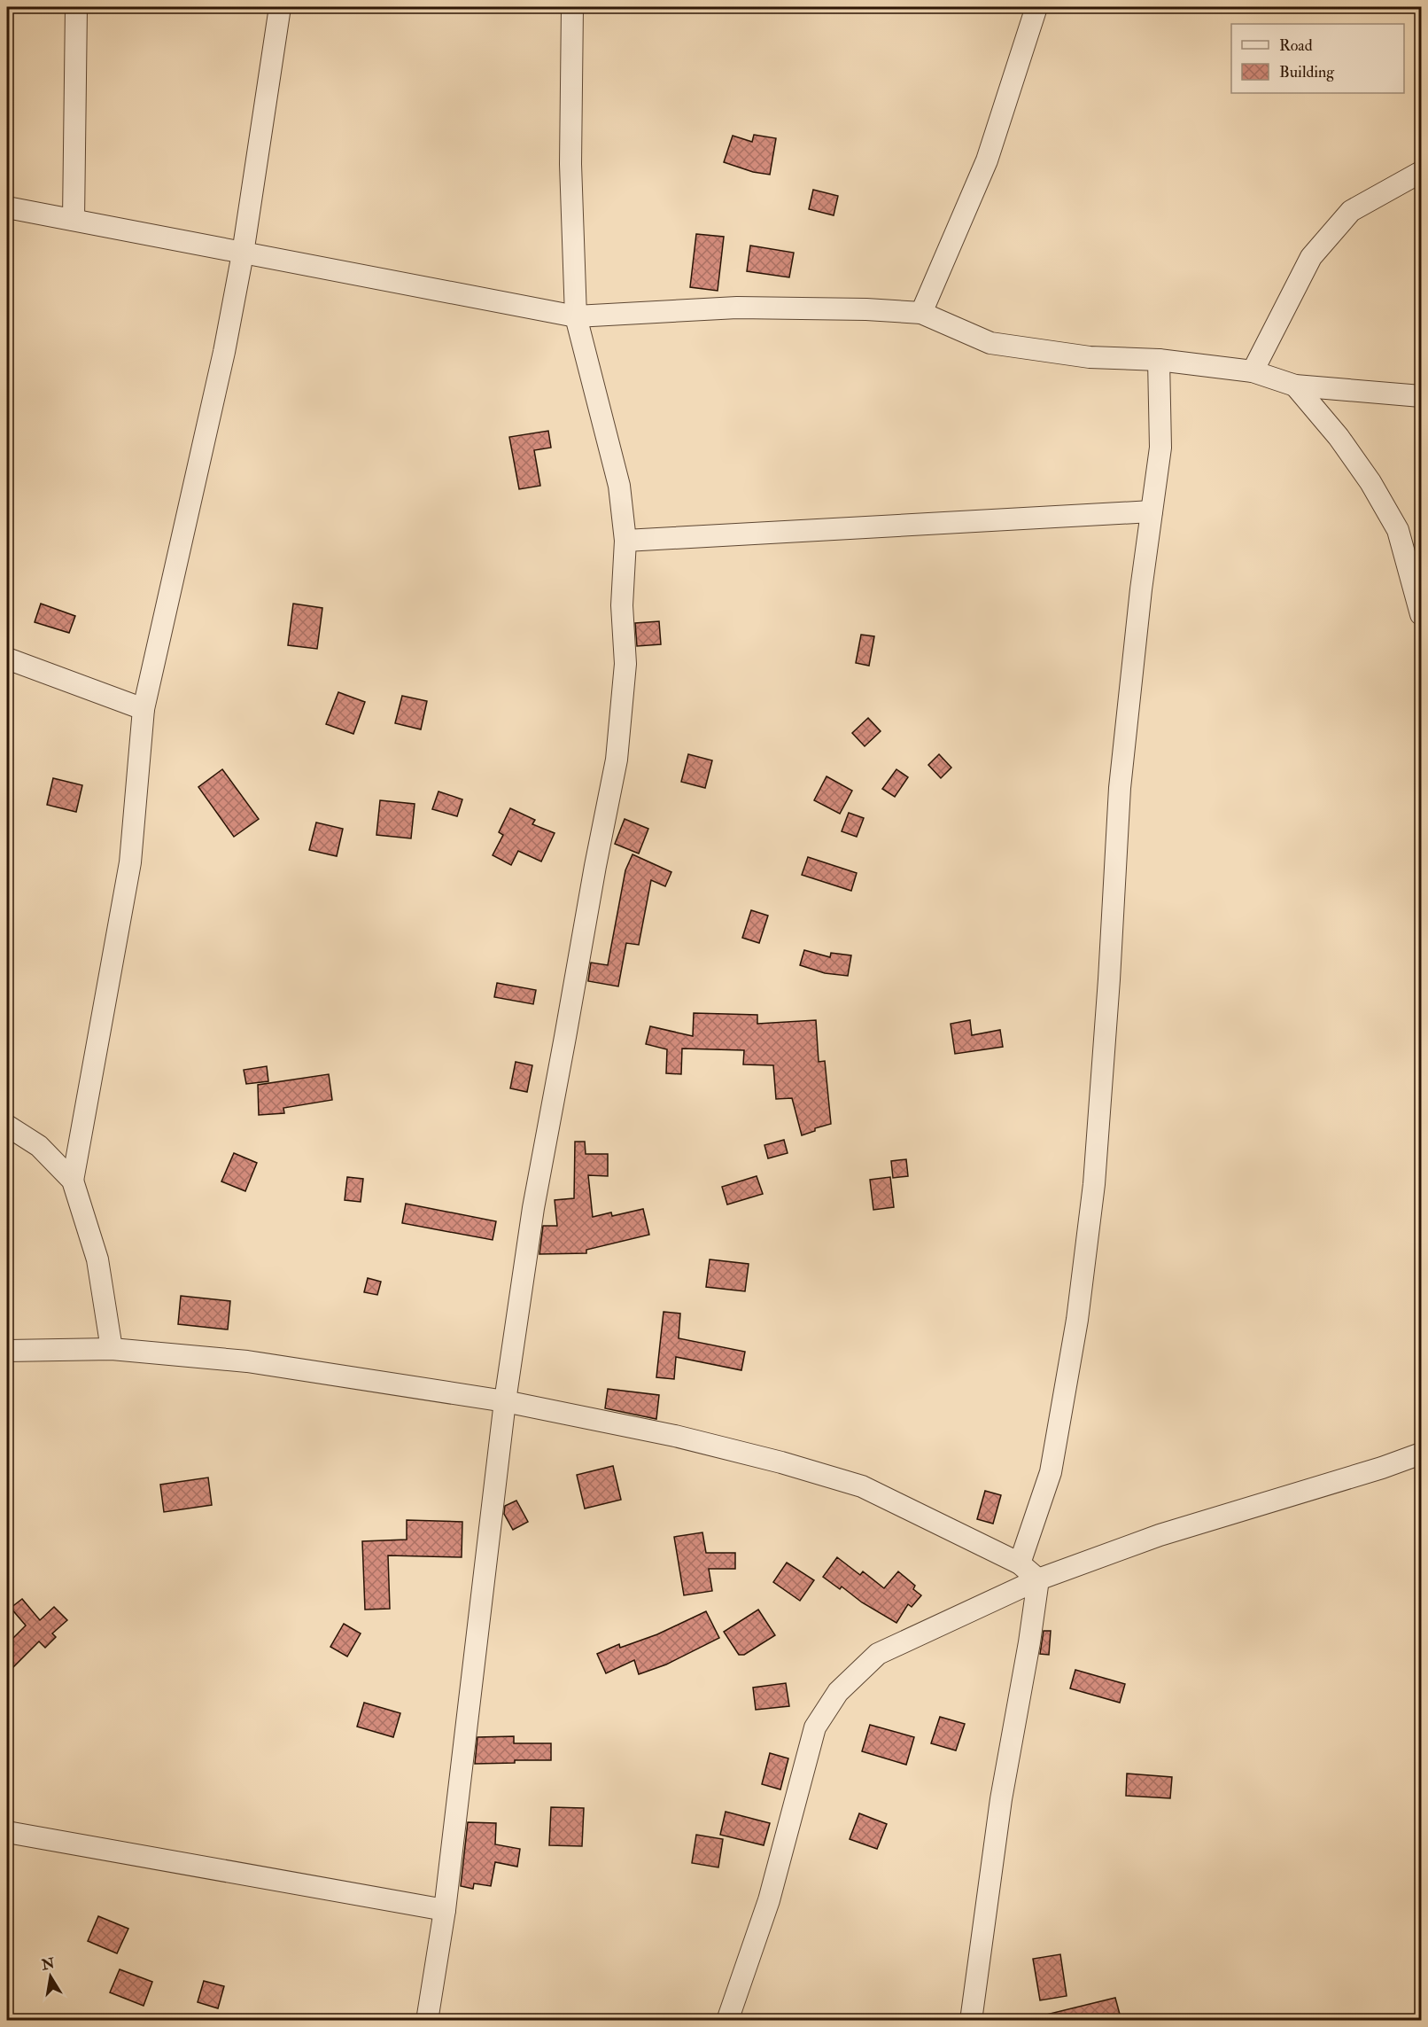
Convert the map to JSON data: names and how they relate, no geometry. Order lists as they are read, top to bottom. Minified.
{"legend":["Road","Building"],"north":"top"}
